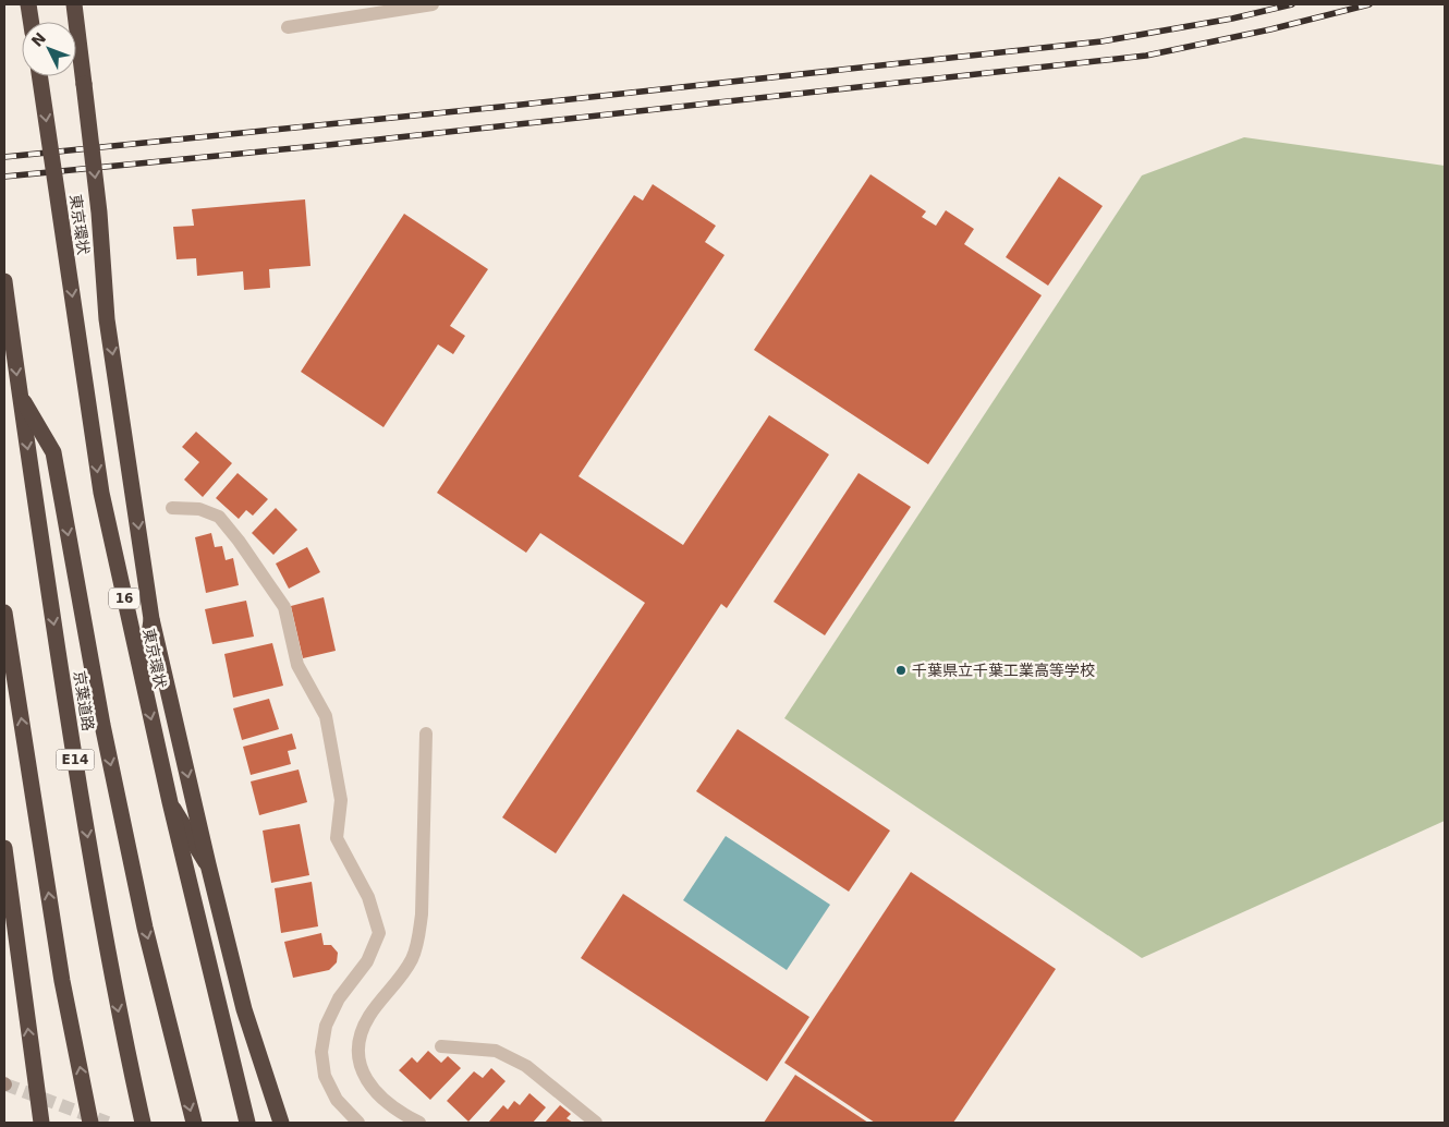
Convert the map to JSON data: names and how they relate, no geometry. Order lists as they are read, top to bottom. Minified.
{"streets":{"highway":["東京環状","16","京葉道路","E14"]},"crossings":[["東京環状","16"]],"places":["千葉県立千葉工業高等学校"],"north":"top left"}
